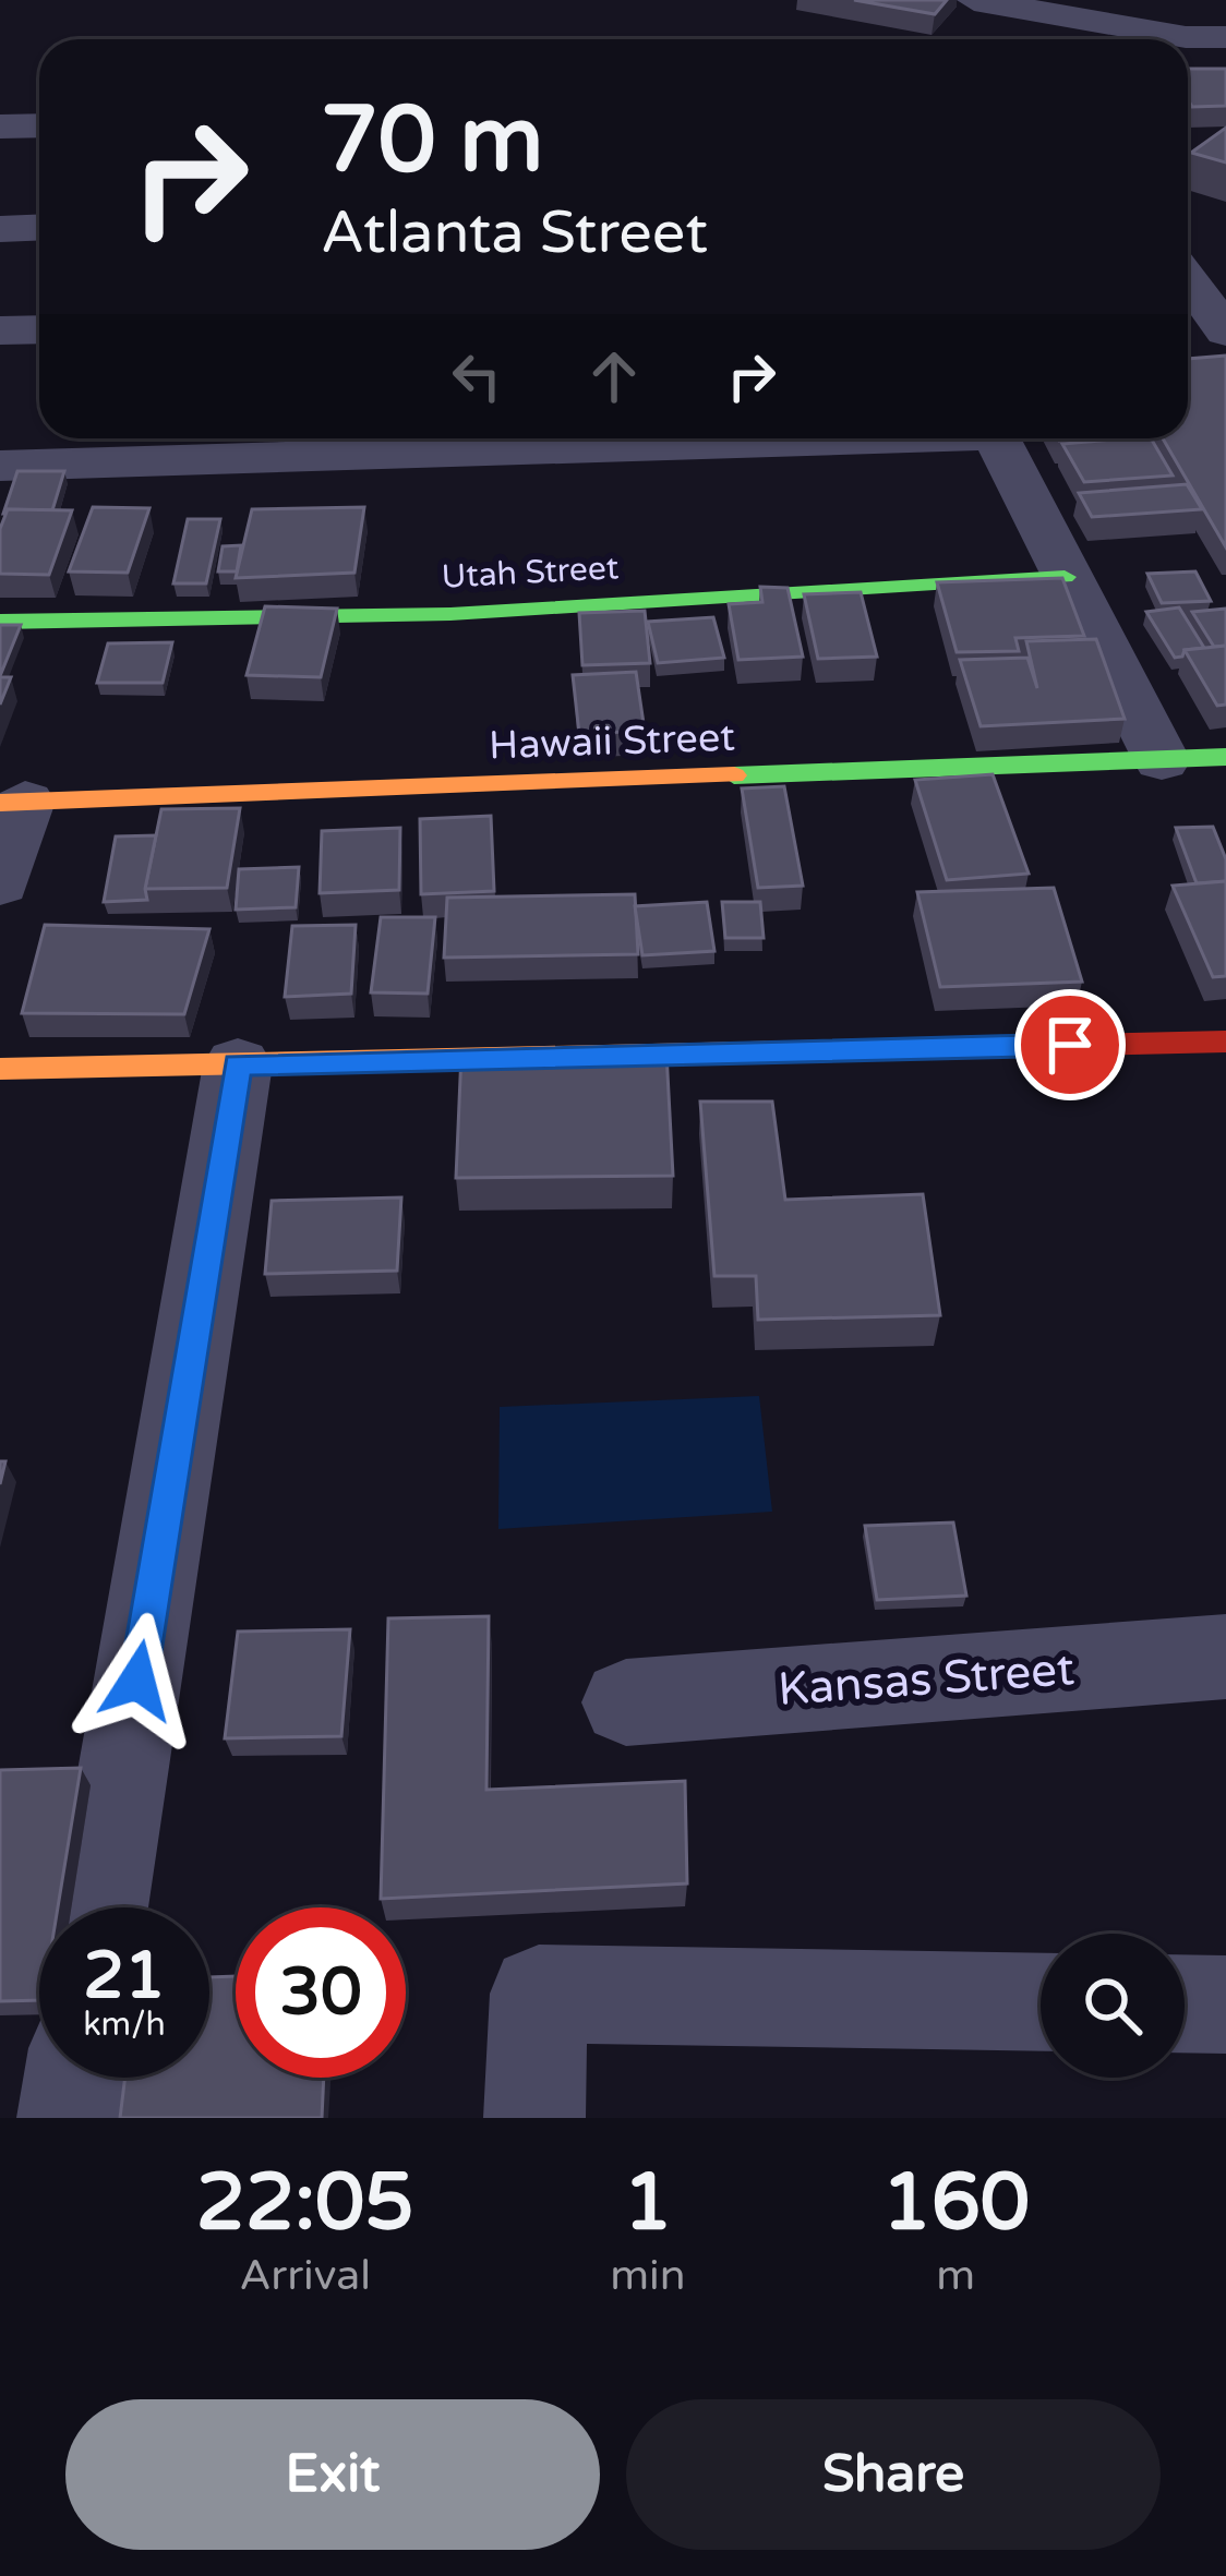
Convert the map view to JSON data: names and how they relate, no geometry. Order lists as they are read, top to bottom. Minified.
{"streets":{"street":["Utah Street","Hawaii Street","Kansas Street"]},"page":{"turn":["70 m","Atlanta Street"],"speed":"21 km/h","limit":"30","eta":["22:05","Arrival","1","min","160","m"],"buttons":["Exit","Share"]}}
